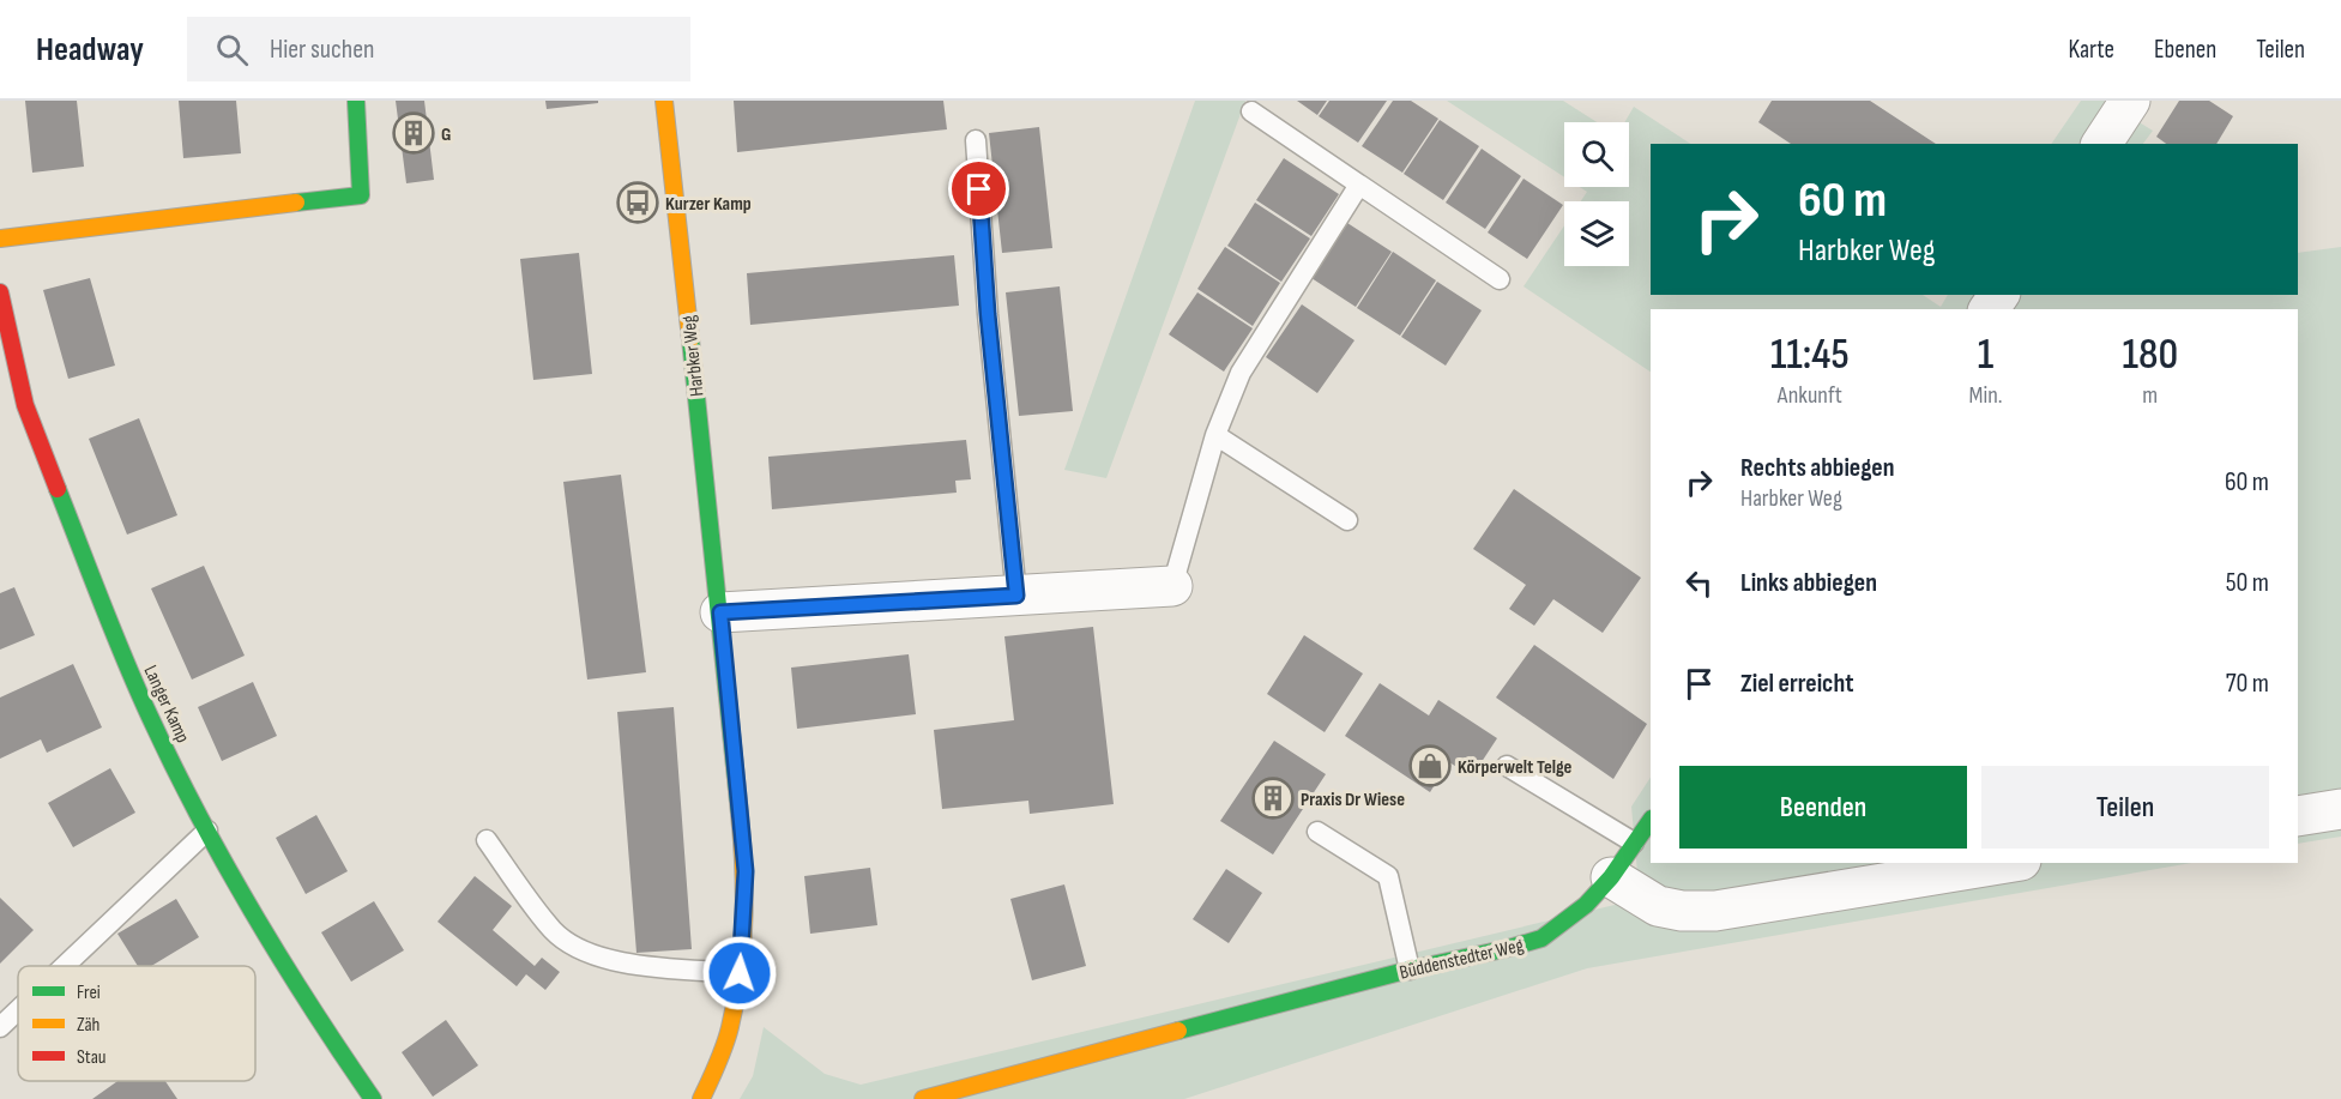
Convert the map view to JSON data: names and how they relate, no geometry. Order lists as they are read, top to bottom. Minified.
{"streets":{"street":["Harbker Weg","Langer Kamp","Büddenstedter Weg"]},"places":{"building":["G","Praxis Dr Wiese"],"bus stop":["Kurzer Kamp"],"shop":["Körperwelt Telge"]},"legend":["Frei","Zäh","Stau"],"page":{"header":"Headway","search":"Hier suchen","nav":["Karte","Ebenen","Teilen"],"turn":["60 m","Harbker Weg"],"eta":["11:45","Ankunft","1","Min.","180","m"],"list":[{"name":"Rechts abbiegen","note":"Harbker Weg","value":"60 m"},{"name":"Links abbiegen","value":"50 m"},{"name":"Ziel erreicht","value":"70 m"}],"buttons":["Beenden","Teilen"]}}
